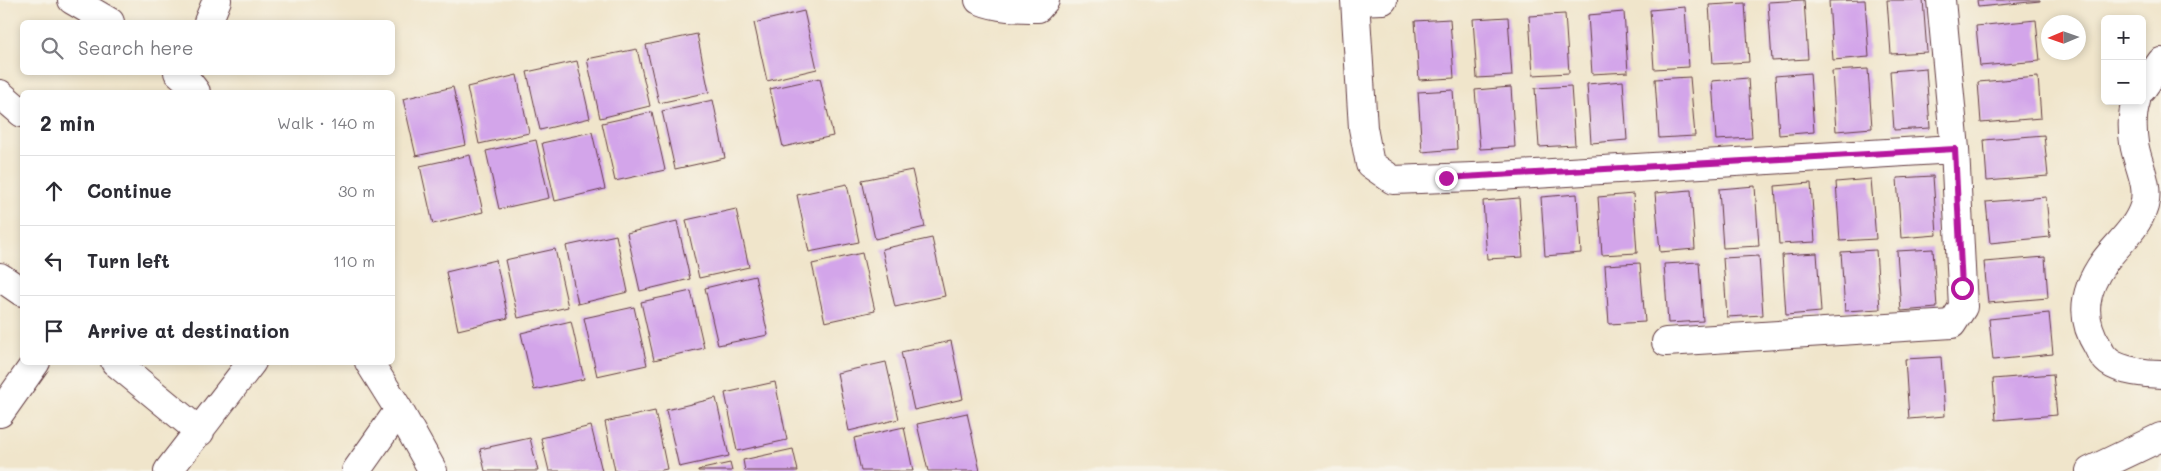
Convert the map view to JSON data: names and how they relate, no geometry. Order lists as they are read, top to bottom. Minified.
{"north":"left","page":{"map_buttons":["+","−"],"search":"Search here","heading":["2 min","Walk · 140 m"],"list":[["Continue","30 m"],["Turn left","110 m"],"Arrive at destination"]}}
